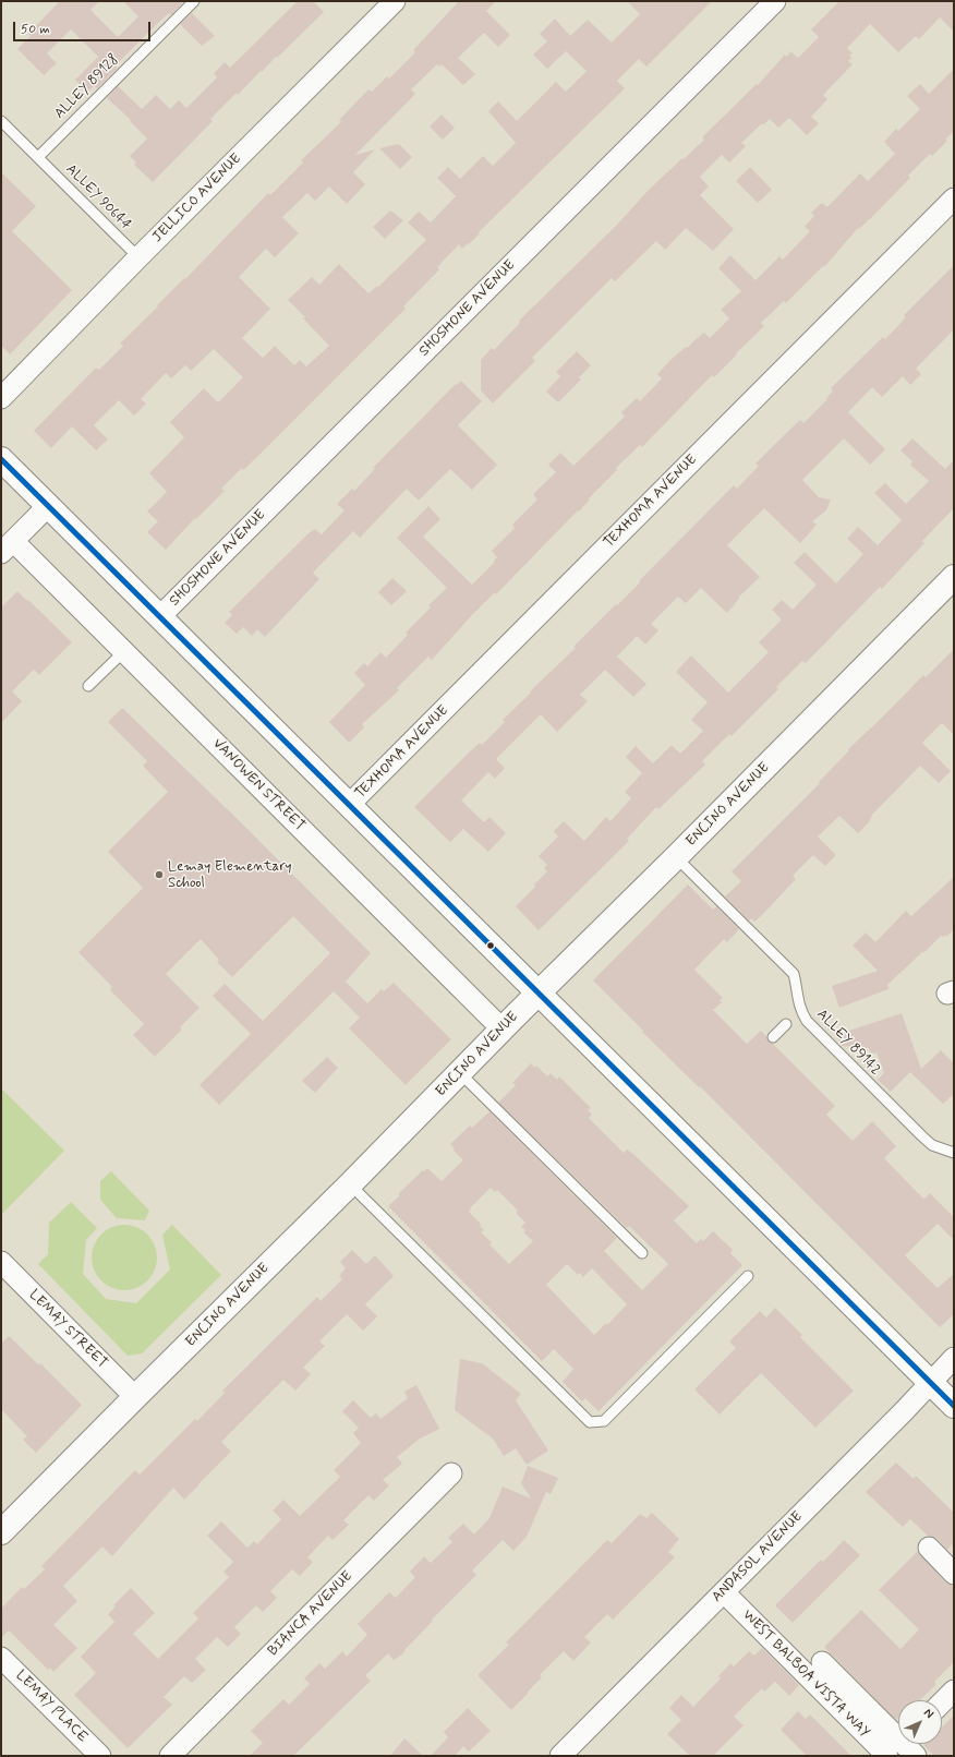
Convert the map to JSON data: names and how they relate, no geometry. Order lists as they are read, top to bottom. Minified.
{"streets":{"street":["JELLICO AVENUE","SHOSHONE AVENUE","TEXHOMA AVENUE","VANOWEN STREET","ENCINO AVENUE","LEMAY STREET","ANDASOL AVENUE","BIANCA AVENUE","WEST BALBOA VISTA WAY","LEMAY PLACE"],"lane":["ALLEY 89128","ALLEY 90644","ALLEY 89142"]},"crossings":[["ALLEY 89128","ALLEY 90644"],["ALLEY 90644","JELLICO AVENUE"],["VANOWEN STREET","ENCINO AVENUE"],["ENCINO AVENUE","ALLEY 89142"],["ENCINO AVENUE","LEMAY STREET"],["ANDASOL AVENUE","WEST BALBOA VISTA WAY"]],"places":["Lemay Elementary School"],"scale_bar":"50 m","north":"top right"}
